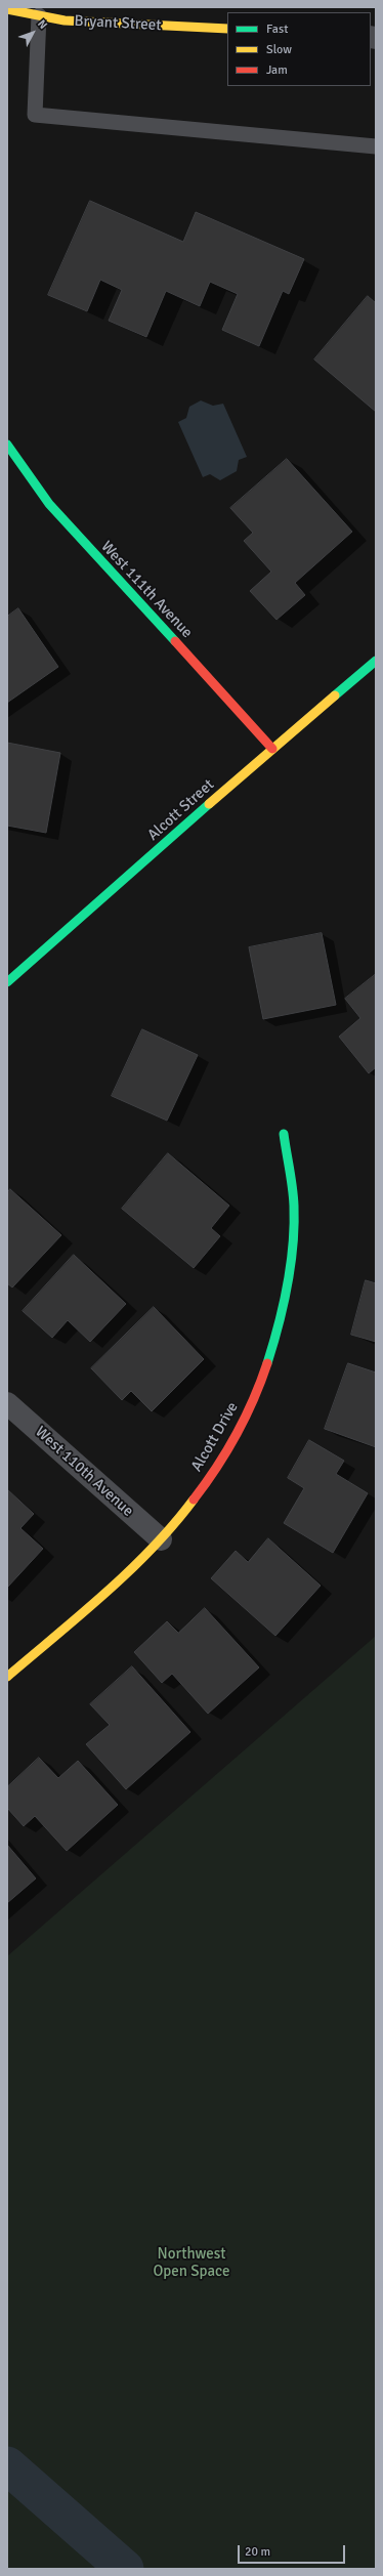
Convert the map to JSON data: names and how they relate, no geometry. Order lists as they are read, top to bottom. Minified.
{"streets":{"street":["Bryant Street","West 111th Avenue","Alcott Street","Alcott Drive","West 110th Avenue"]},"crossings":[["West 111th Avenue","Alcott Street"],["Alcott Drive","West 110th Avenue"]],"parks":["Northwest Open Space"],"legend":["Fast","Slow","Jam"],"scale_bar":"20 m","north":"top right"}
